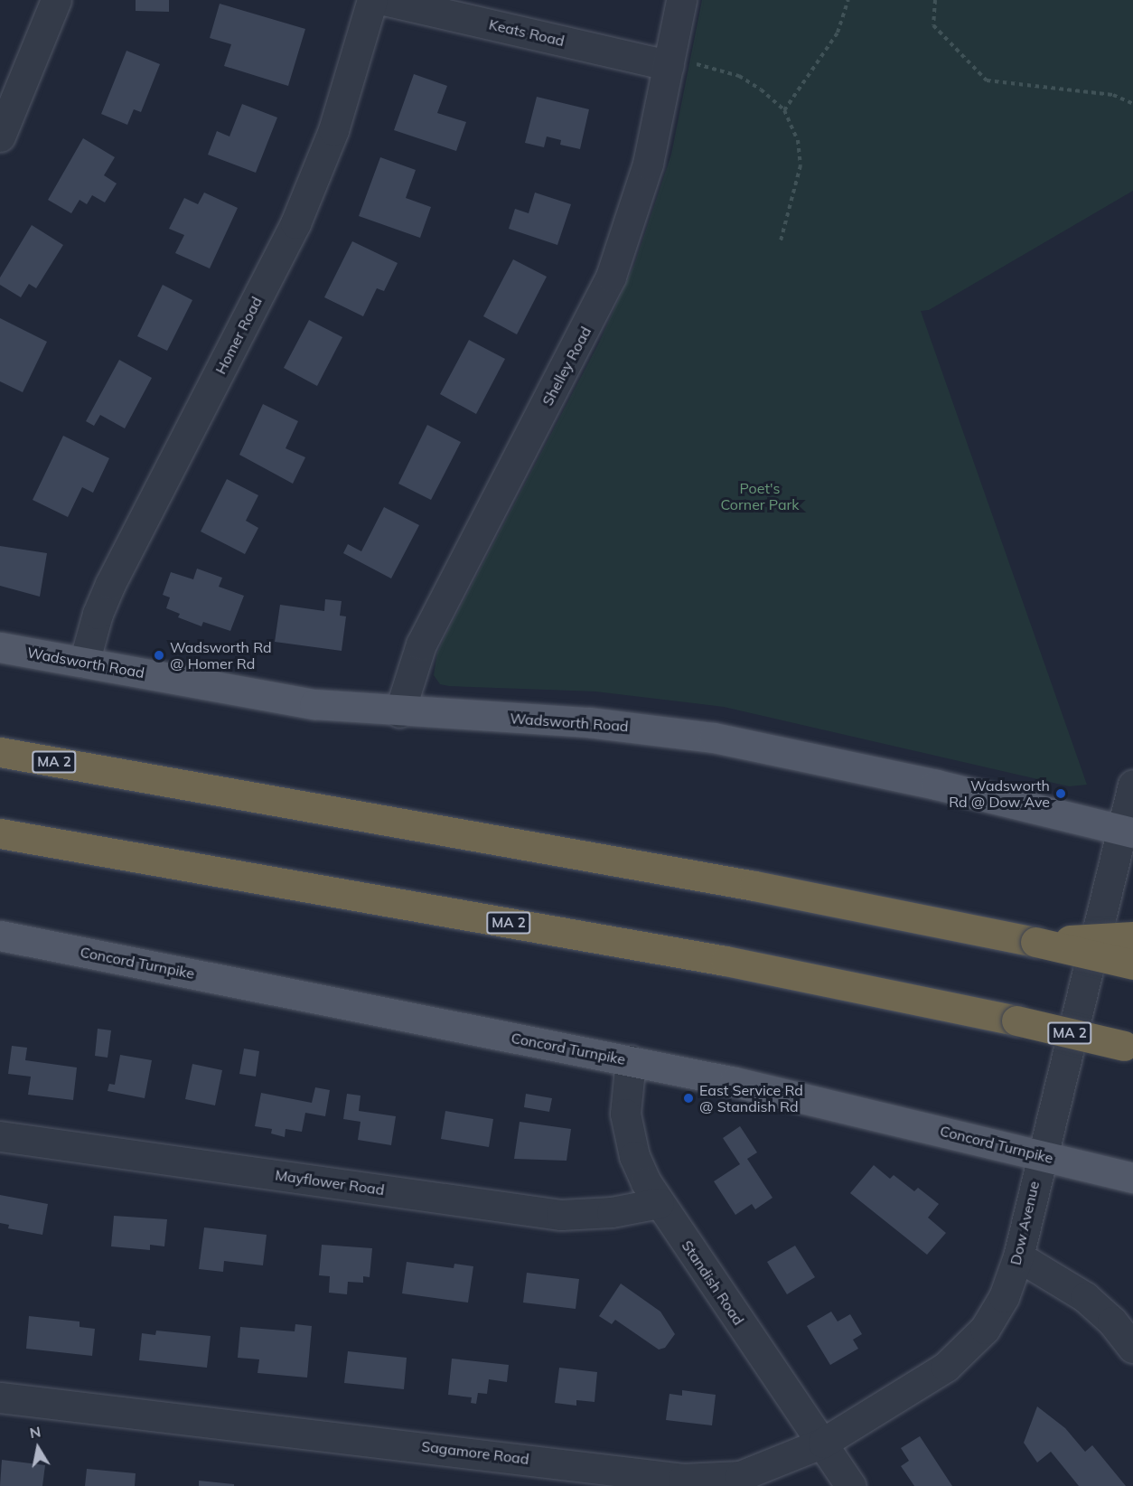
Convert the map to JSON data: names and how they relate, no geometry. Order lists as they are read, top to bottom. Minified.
{"streets":{"highway":["MA 2"],"main road":["Wadsworth Road","Concord Turnpike"],"street":["Keats Road","Homer Road","Shelley Road","Mayflower Road","Dow Avenue","Standish Road","Sagamore Road"]},"crossings":[["Keats Road","Shelley Road"],["Homer Road","Wadsworth Road"],["Shelley Road","Wadsworth Road"],["Wadsworth Road","Dow Avenue"],["Concord Turnpike","Dow Avenue"],["Concord Turnpike","Standish Road"],["Mayflower Road","Standish Road"],["Dow Avenue","Sagamore Road"],["Standish Road","Sagamore Road"]],"parks":["Poet's Corner Park"],"places":["Wadsworth Rd @ Homer Rd","Wadsworth Rd @ Dow Ave","East Service Rd @ Standish Rd"],"north":"top"}
